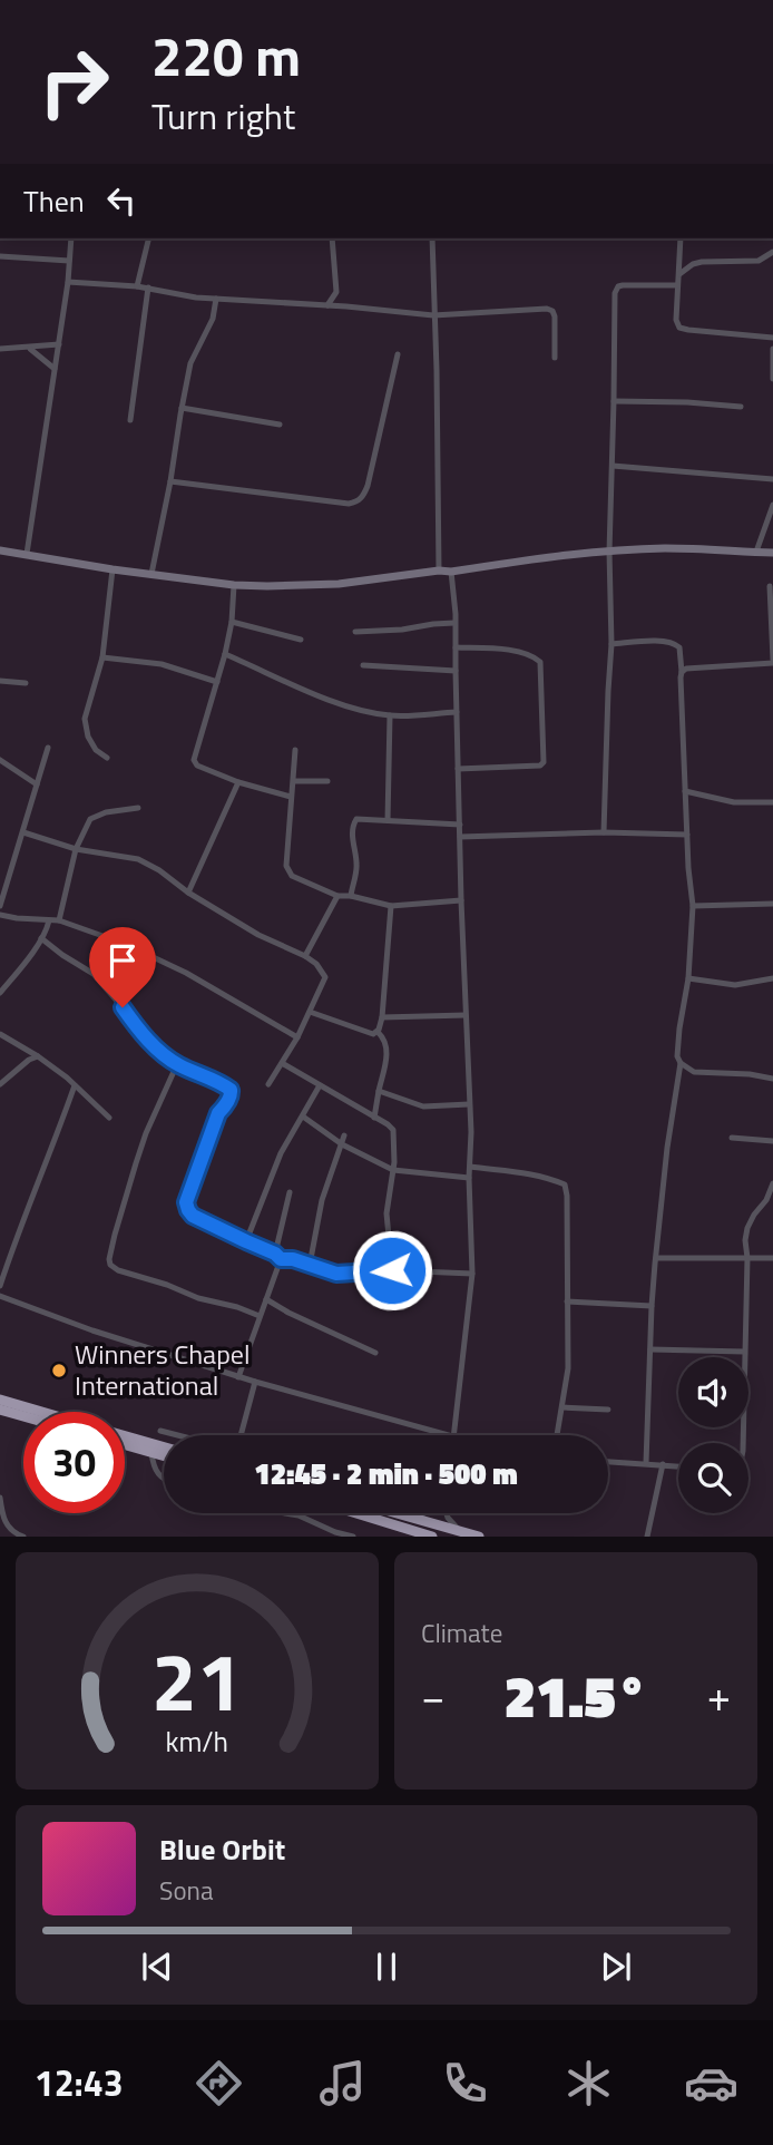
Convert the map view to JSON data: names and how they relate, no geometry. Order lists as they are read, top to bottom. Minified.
{"places":["Winners Chapel International"],"page":{"turn":["220 m","Turn right"],"then":"Then","limit":"30","trip":"12:45 · 2 min · 500 m","tile":"Climate","heat":["−","21.5°","+"],"song":["Blue Orbit","Sona"],"tabs":"12:43","gauge":["21","km/h"]}}
